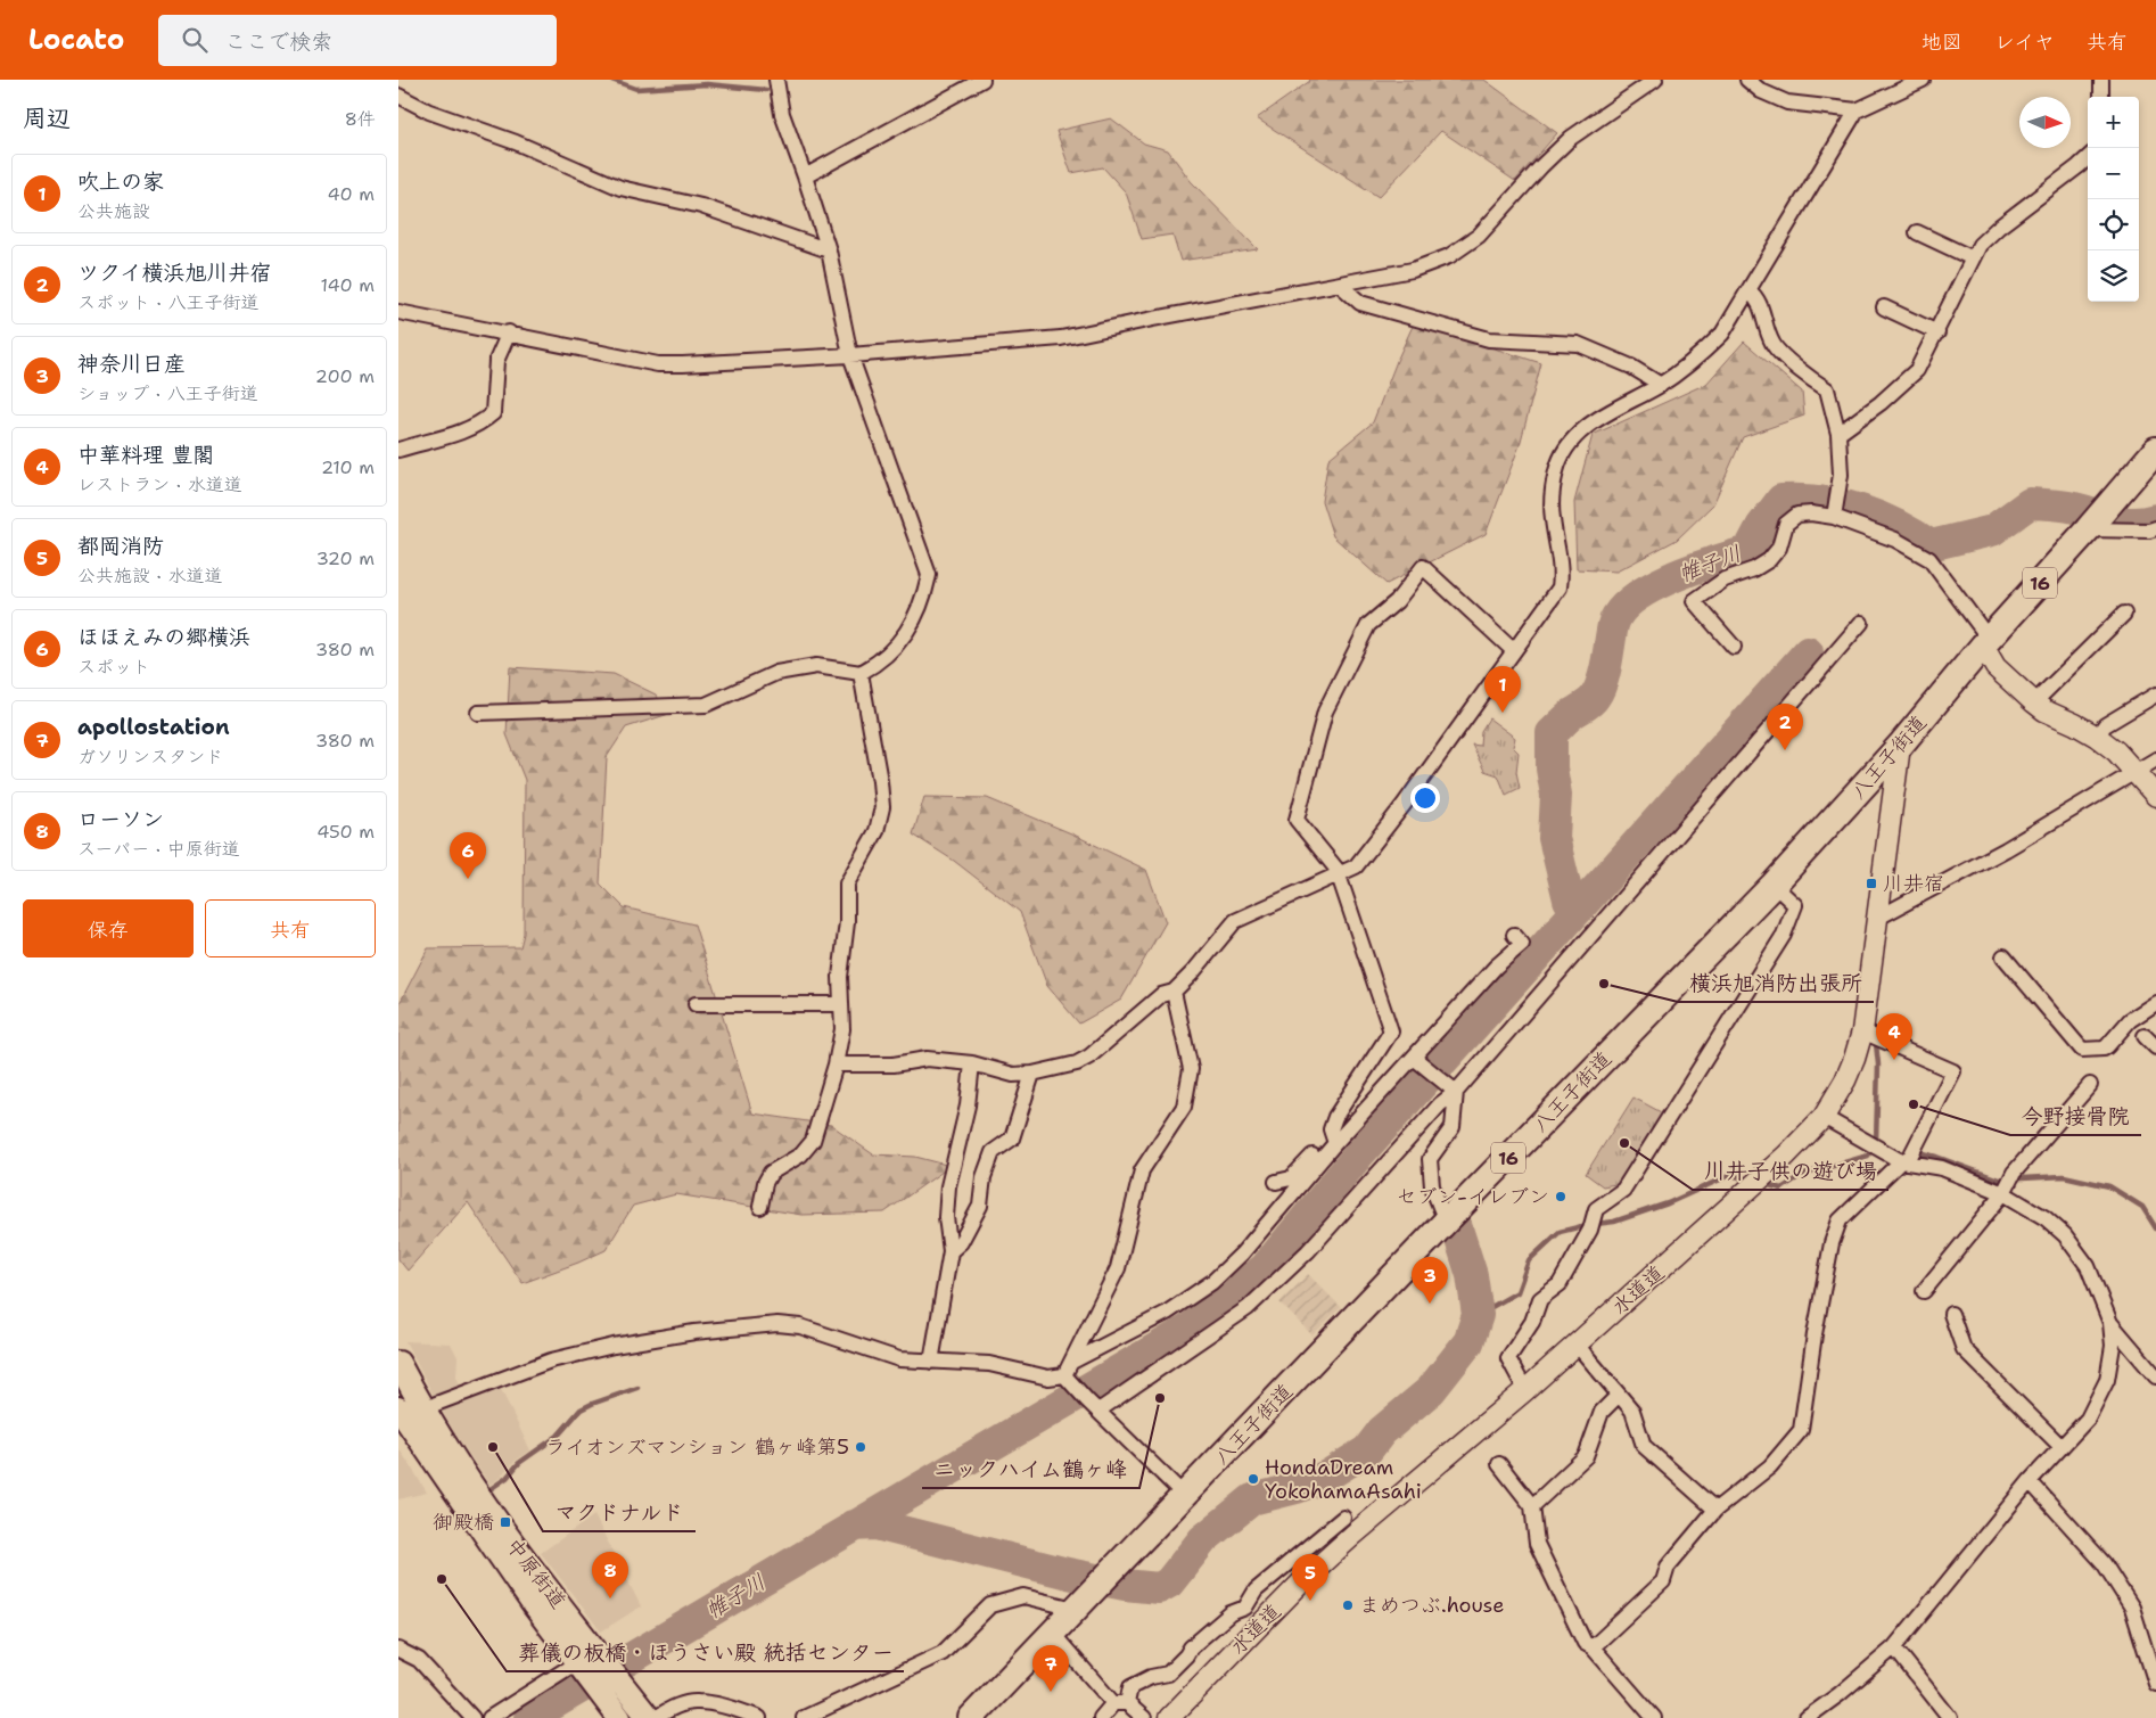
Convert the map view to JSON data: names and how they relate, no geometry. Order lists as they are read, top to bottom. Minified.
{"streets":{"highway":["16","八王子街道"],"main road":["中原街道"],"street":["水道道"]},"crossings":[["八王子街道","水道道"]],"water":["帷子川"],"places":{"transit":["川井宿","御殿橋"],"other":["横浜旭消防出張所","今野接骨院","川井子供の遊び場","セブン-イレブン","ニックハイム鶴ヶ峰","マクドナルド","ライオンズマンション 鶴ヶ峰第5","HondaDream YokohamaAsahi","葬儀の板橋・ほうさい殿 統括センター","まめつぶ.house"]},"north":"right","page":{"header":"Locato","search":"ここで検索","nav":["地図","レイヤ","共有"],"heading":["周辺","8件"],"map_buttons":["+","−"],"list":[{"mark":"1","name":"吹上の家","note":"公共施設","value":"40 m"},{"mark":"2","name":"ツクイ横浜旭川井宿","note":"スポット · 八王子街道","value":"140 m"},{"mark":"3","name":"神奈川日産","note":"ショップ · 八王子街道","value":"200 m"},{"mark":"4","name":"中華料理 豊閣","note":"レストラン · 水道道","value":"210 m"},{"mark":"5","name":"都岡消防","note":"公共施設 · 水道道","value":"320 m"},{"mark":"6","name":"ほほえみの郷横浜","note":"スポット","value":"380 m"},{"mark":"7","name":"apollostation","note":"ガソリンスタンド","value":"380 m"},{"mark":"8","name":"ローソン","note":"スーパー · 中原街道","value":"450 m"}],"pins":["1","2","6","4","3","8","5","7"],"buttons":["保存","共有"]}}
